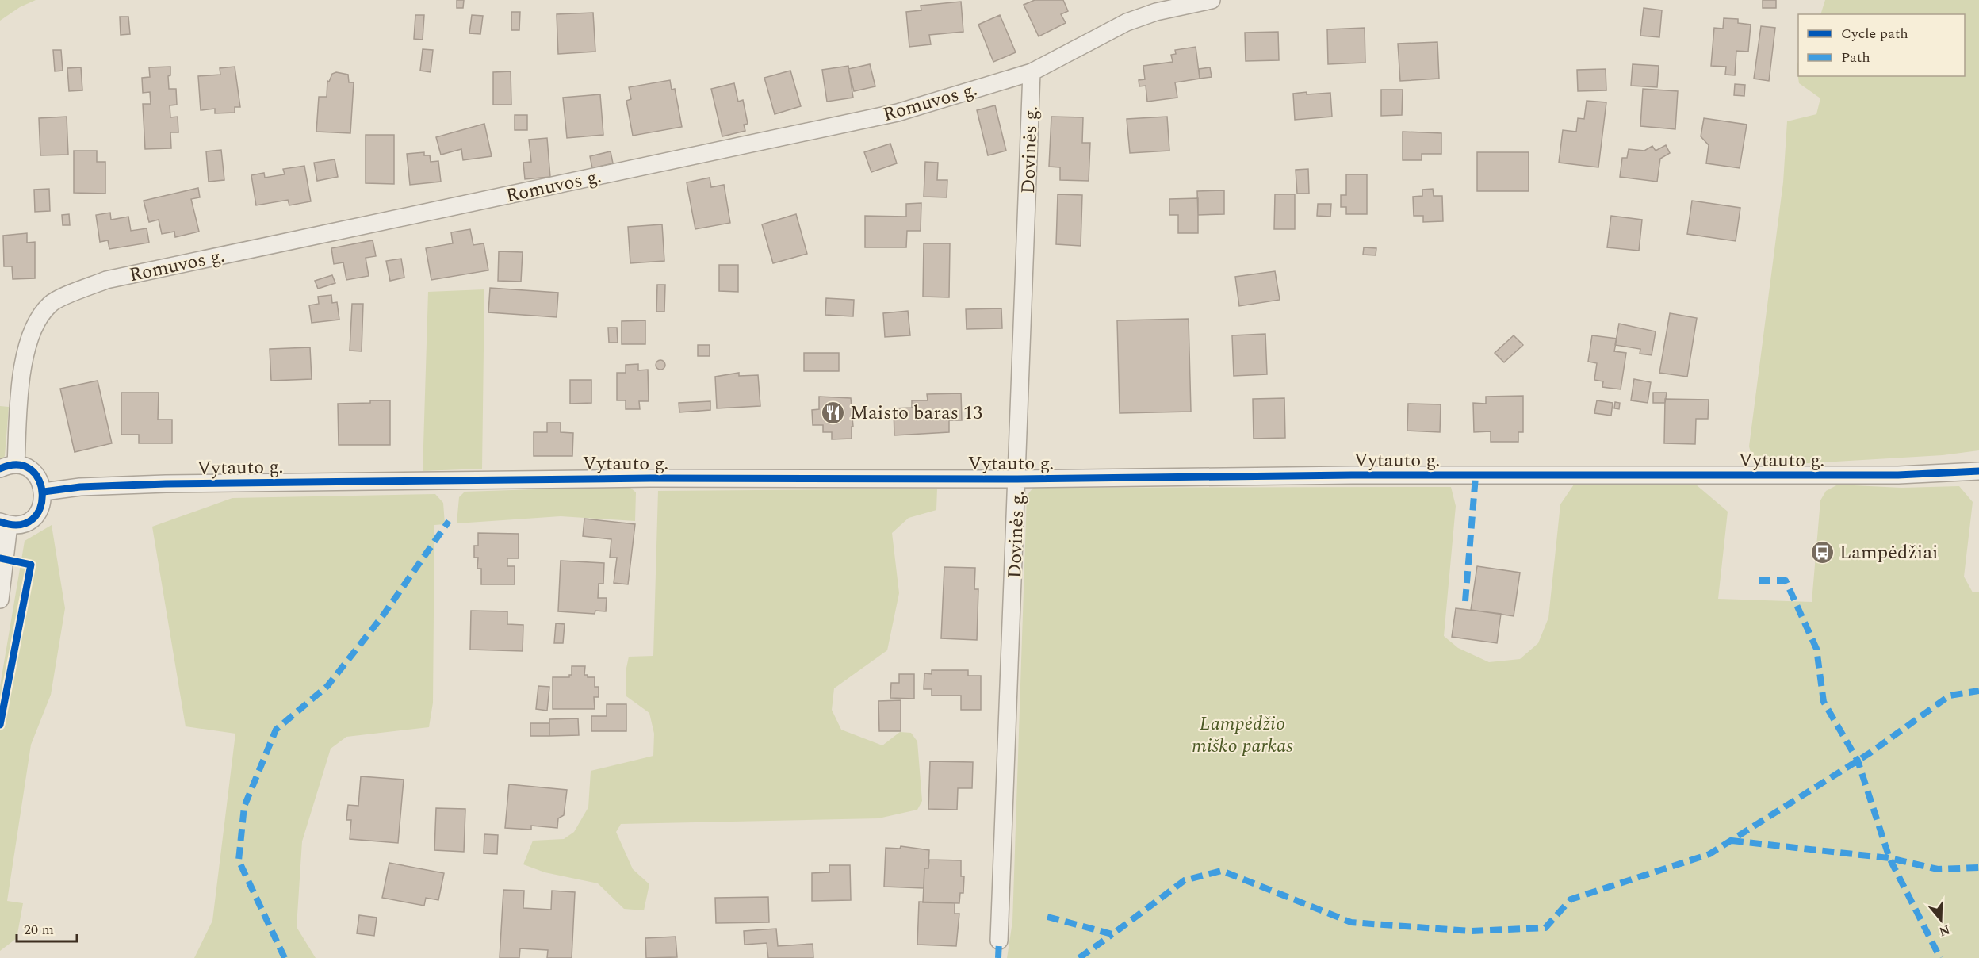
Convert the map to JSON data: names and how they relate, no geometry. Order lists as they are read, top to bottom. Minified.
{"streets":{"street":["Romuvos g.","Dovinės g.","Vytauto g."]},"crossings":[["Romuvos g.","Dovinės g."],["Dovinės g.","Vytauto g."]],"parks":["Lampėdžio miško parkas"],"places":{"restaurant":["Maisto baras 13"],"bus stop":["Lampėdžiai"]},"legend":["Cycle path","Path"],"scale_bar":"20 m","north":"bottom"}
